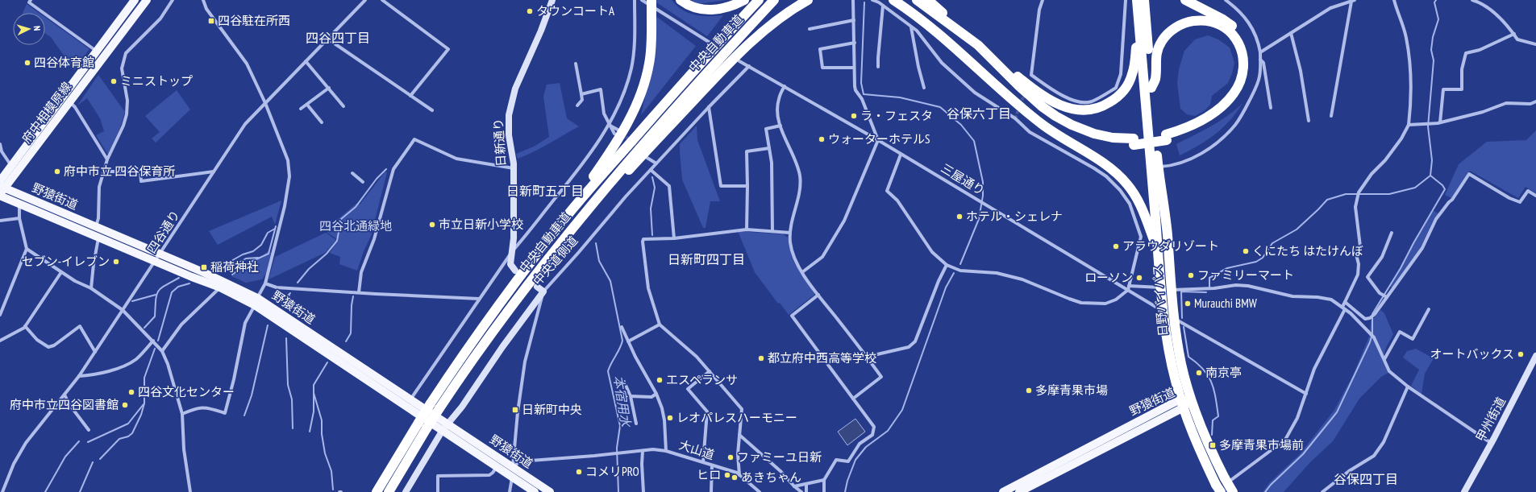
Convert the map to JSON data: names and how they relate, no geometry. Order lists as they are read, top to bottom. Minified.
{"streets":{"highway":["中央自動車道","日野バイパス"],"main road":["府中相模原線","野猿街道"],"street":["日新通り","三屋通り","四谷通り","中央道側道","甲州街道","大山道"]},"crossings":[["府中相模原線","野猿街道"],["三屋通り","中央道側道"],["三屋通り","日野バイパス"],["野猿街道","四谷通り"],["野猿街道","中央道側道"],["野猿街道","日野バイパス"],["野猿街道","大山道"]],"districts":["四谷四丁目","谷保六丁目","日新町五丁目","日新町四丁目","谷保四丁目"],"water":["本宿用水"],"parks":["四谷北通緑地"],"places":{"other":["タウンコートA","四谷体育館","ミニストップ","ラ・フェスタ","ウォーターホテルS","府中市立 四谷保育所","ホテル・シェレナ","市立日新小学校","アラウダリゾート","くにたち はたけんぼ","セブン-イレブン","ファミリーマート","ローソン","Murauchi BMW","オートバックス","都立府中西高等学校","南京亭","エスペランサ","多摩青果市場","四谷文化センター","府中市立四谷図書館","レオパレスハーモニー","ファミーユ日新","コメリPRO","ヒロ","あきちゃん"],"transit":["四谷駐在所西","稲荷神社","日新町中央","多摩青果市場前"]},"north":"right"}
